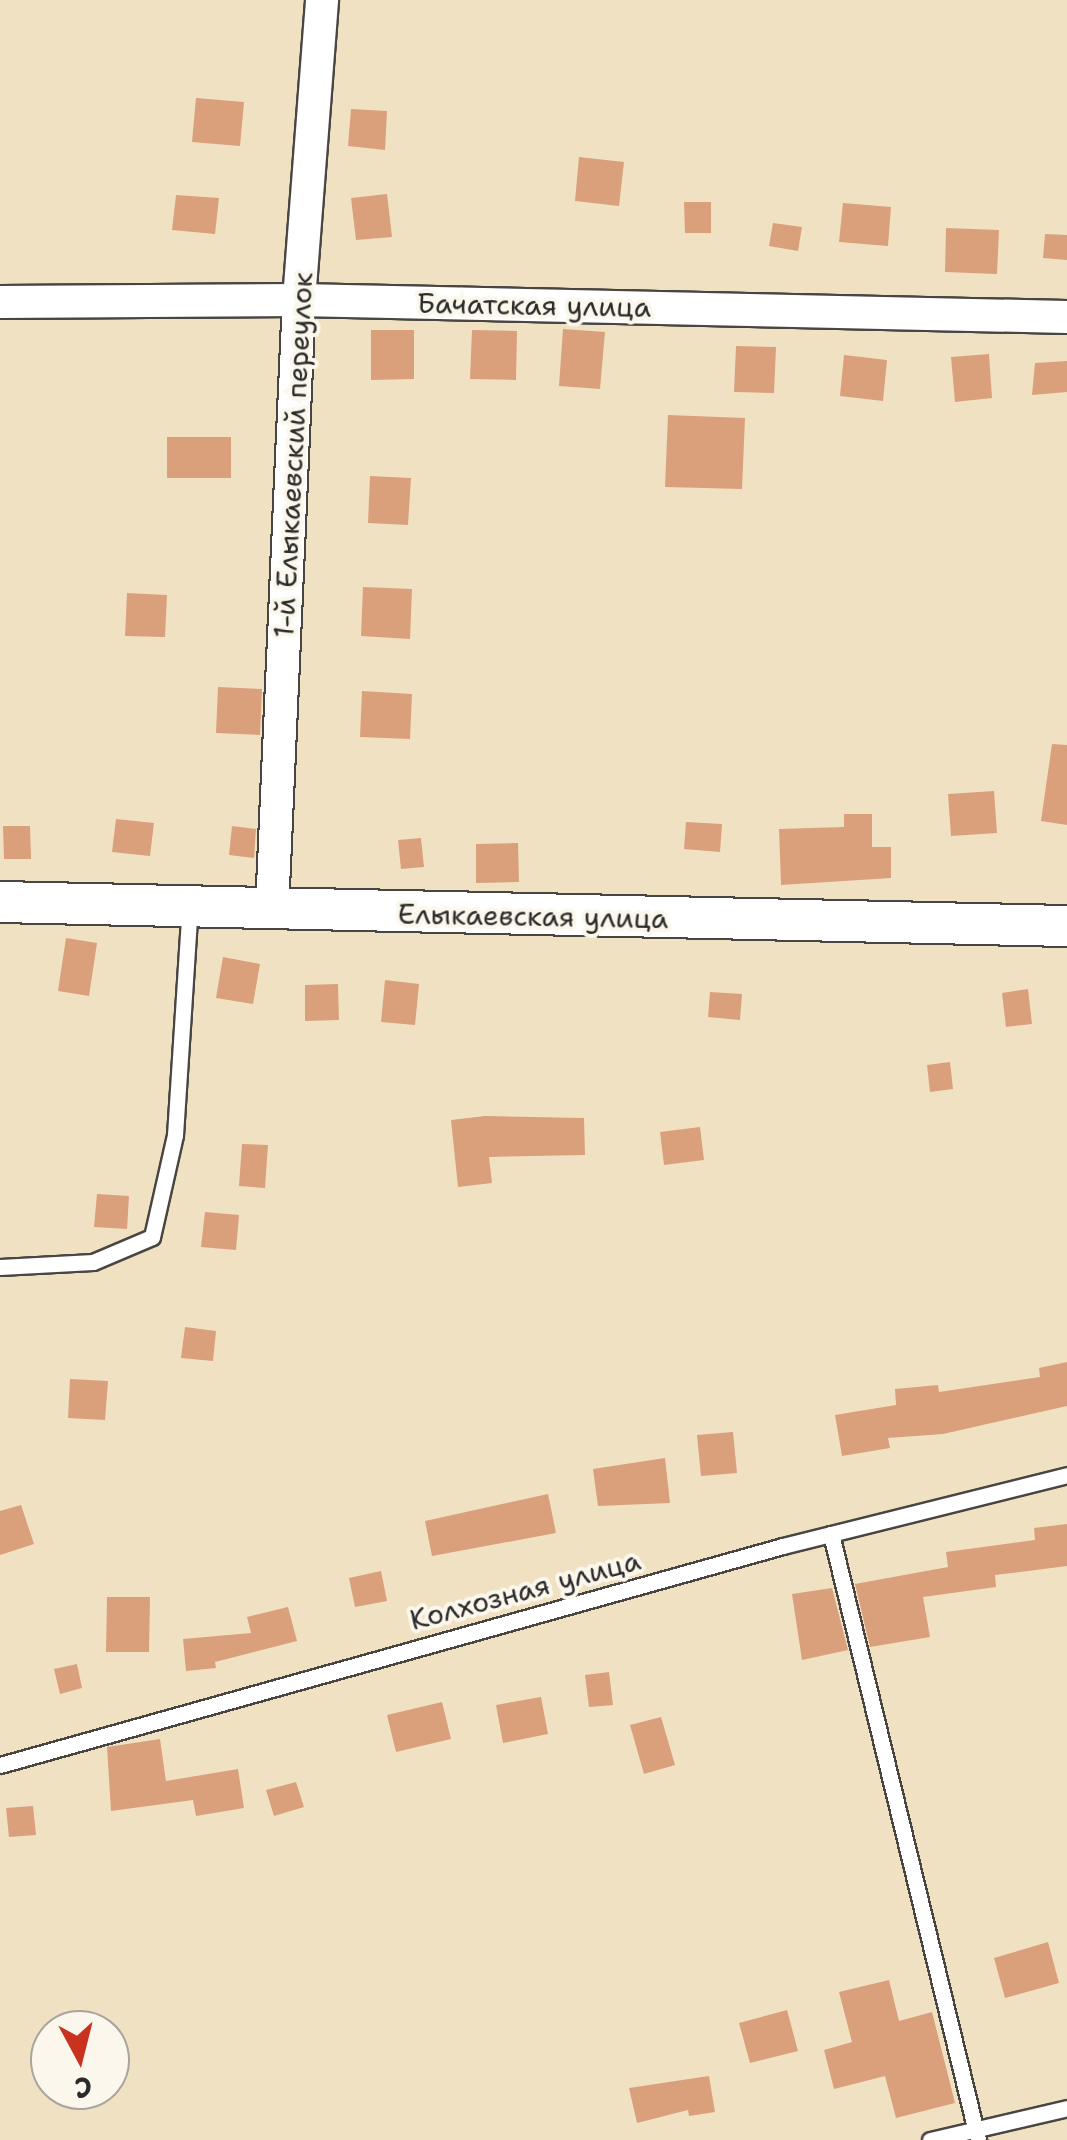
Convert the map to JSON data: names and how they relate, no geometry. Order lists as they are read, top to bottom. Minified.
{"streets":{"street":["Бачатская улица","1-й Елыкаевский переулок","Елыкаевская улица"],"lane":["Колхозная улица"]},"crossings":[["Бачатская улица","1-й Елыкаевский переулок"],["1-й Елыкаевский переулок","Елыкаевская улица"]],"north":"bottom"}
